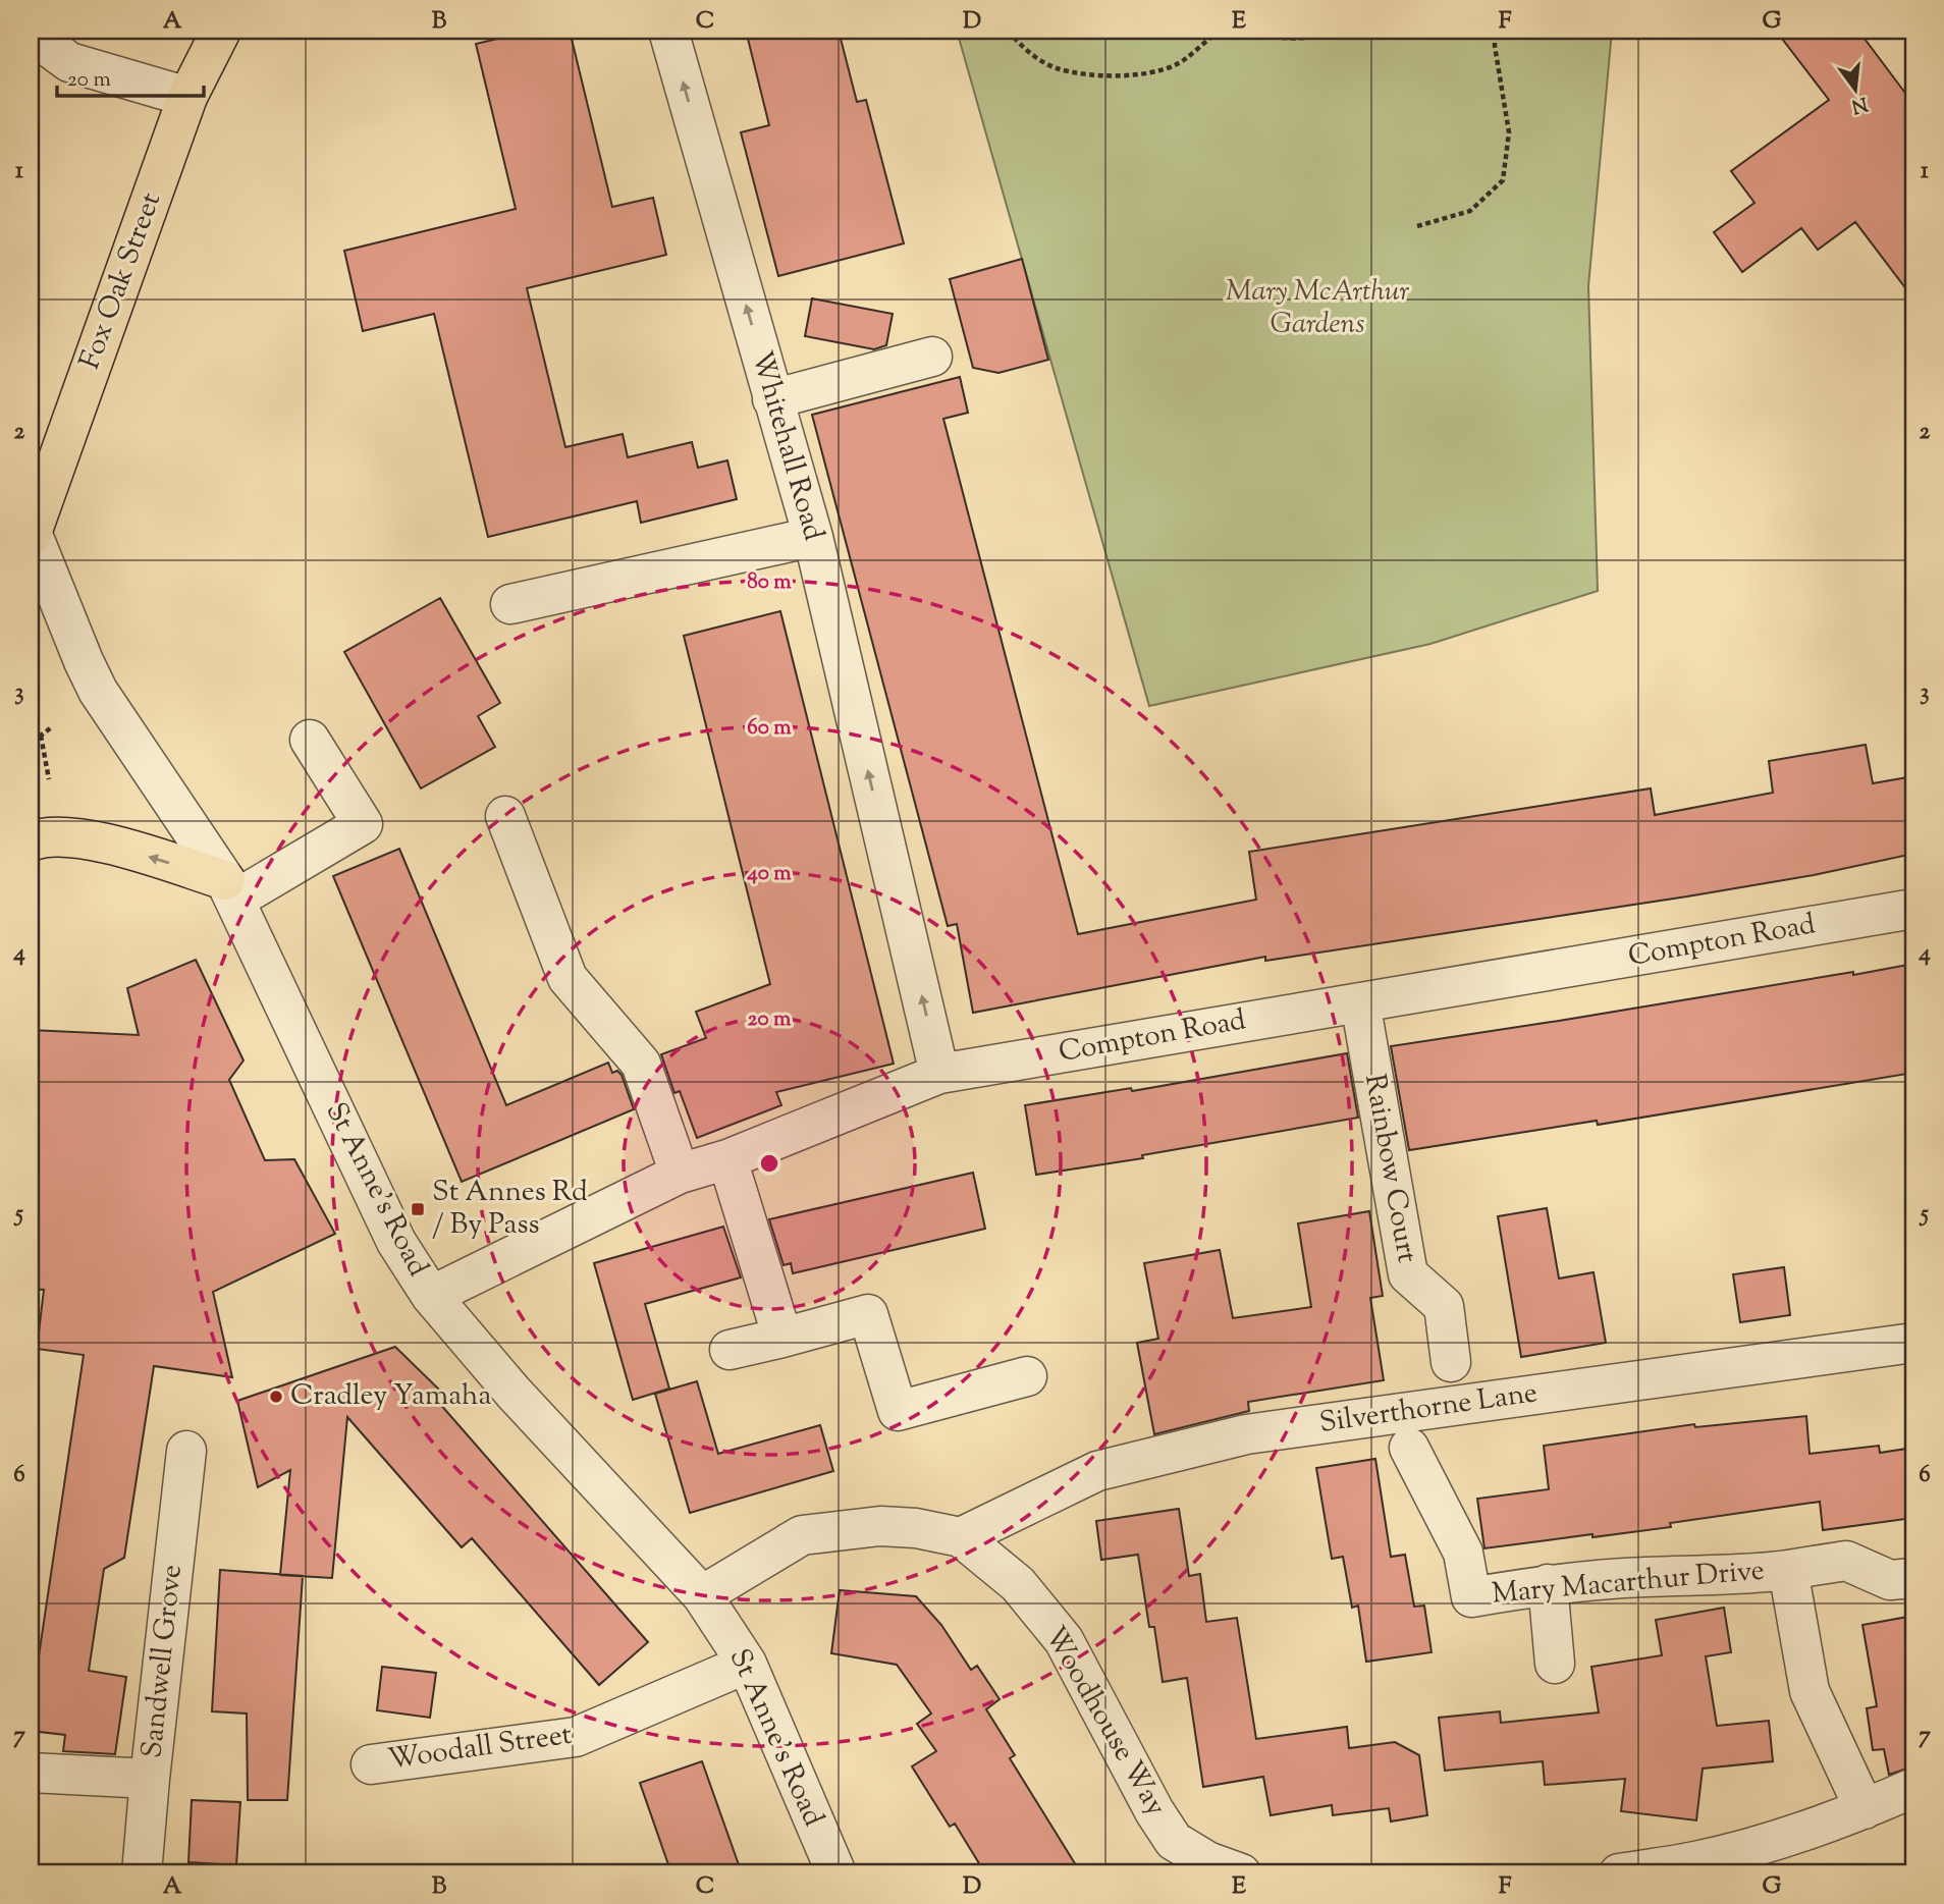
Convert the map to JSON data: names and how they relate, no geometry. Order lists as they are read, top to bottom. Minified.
{"streets":{"main road":["Fox Oak Street"],"street":["Whitehall Road","Compton Road","Rainbow Court","St Anne's Road","Silverthorne Lane","Mary Macarthur Drive","Sandwell Grove","Woodhouse Way","Woodall Street"]},"crossings":[["Fox Oak Street","St Anne's Road"],["Whitehall Road","Compton Road"],["Compton Road","Rainbow Court"],["Compton Road","St Anne's Road"],["St Anne's Road","Woodhouse Way"],["St Anne's Road","Woodall Street"],["Silverthorne Lane","Woodhouse Way"]],"parks":["Mary McArthur Gardens"],"places":{"transit":["St Annes Rd / By Pass"],"other":["Cradley Yamaha"]},"scale_bar":"20 m","north":"bottom","grid":{"columns":["A","B","C","D","E","F","G"],"rows":["1","2","3","4","5","6","7"]},"rings":["80 m","60 m","40 m","20 m"]}
